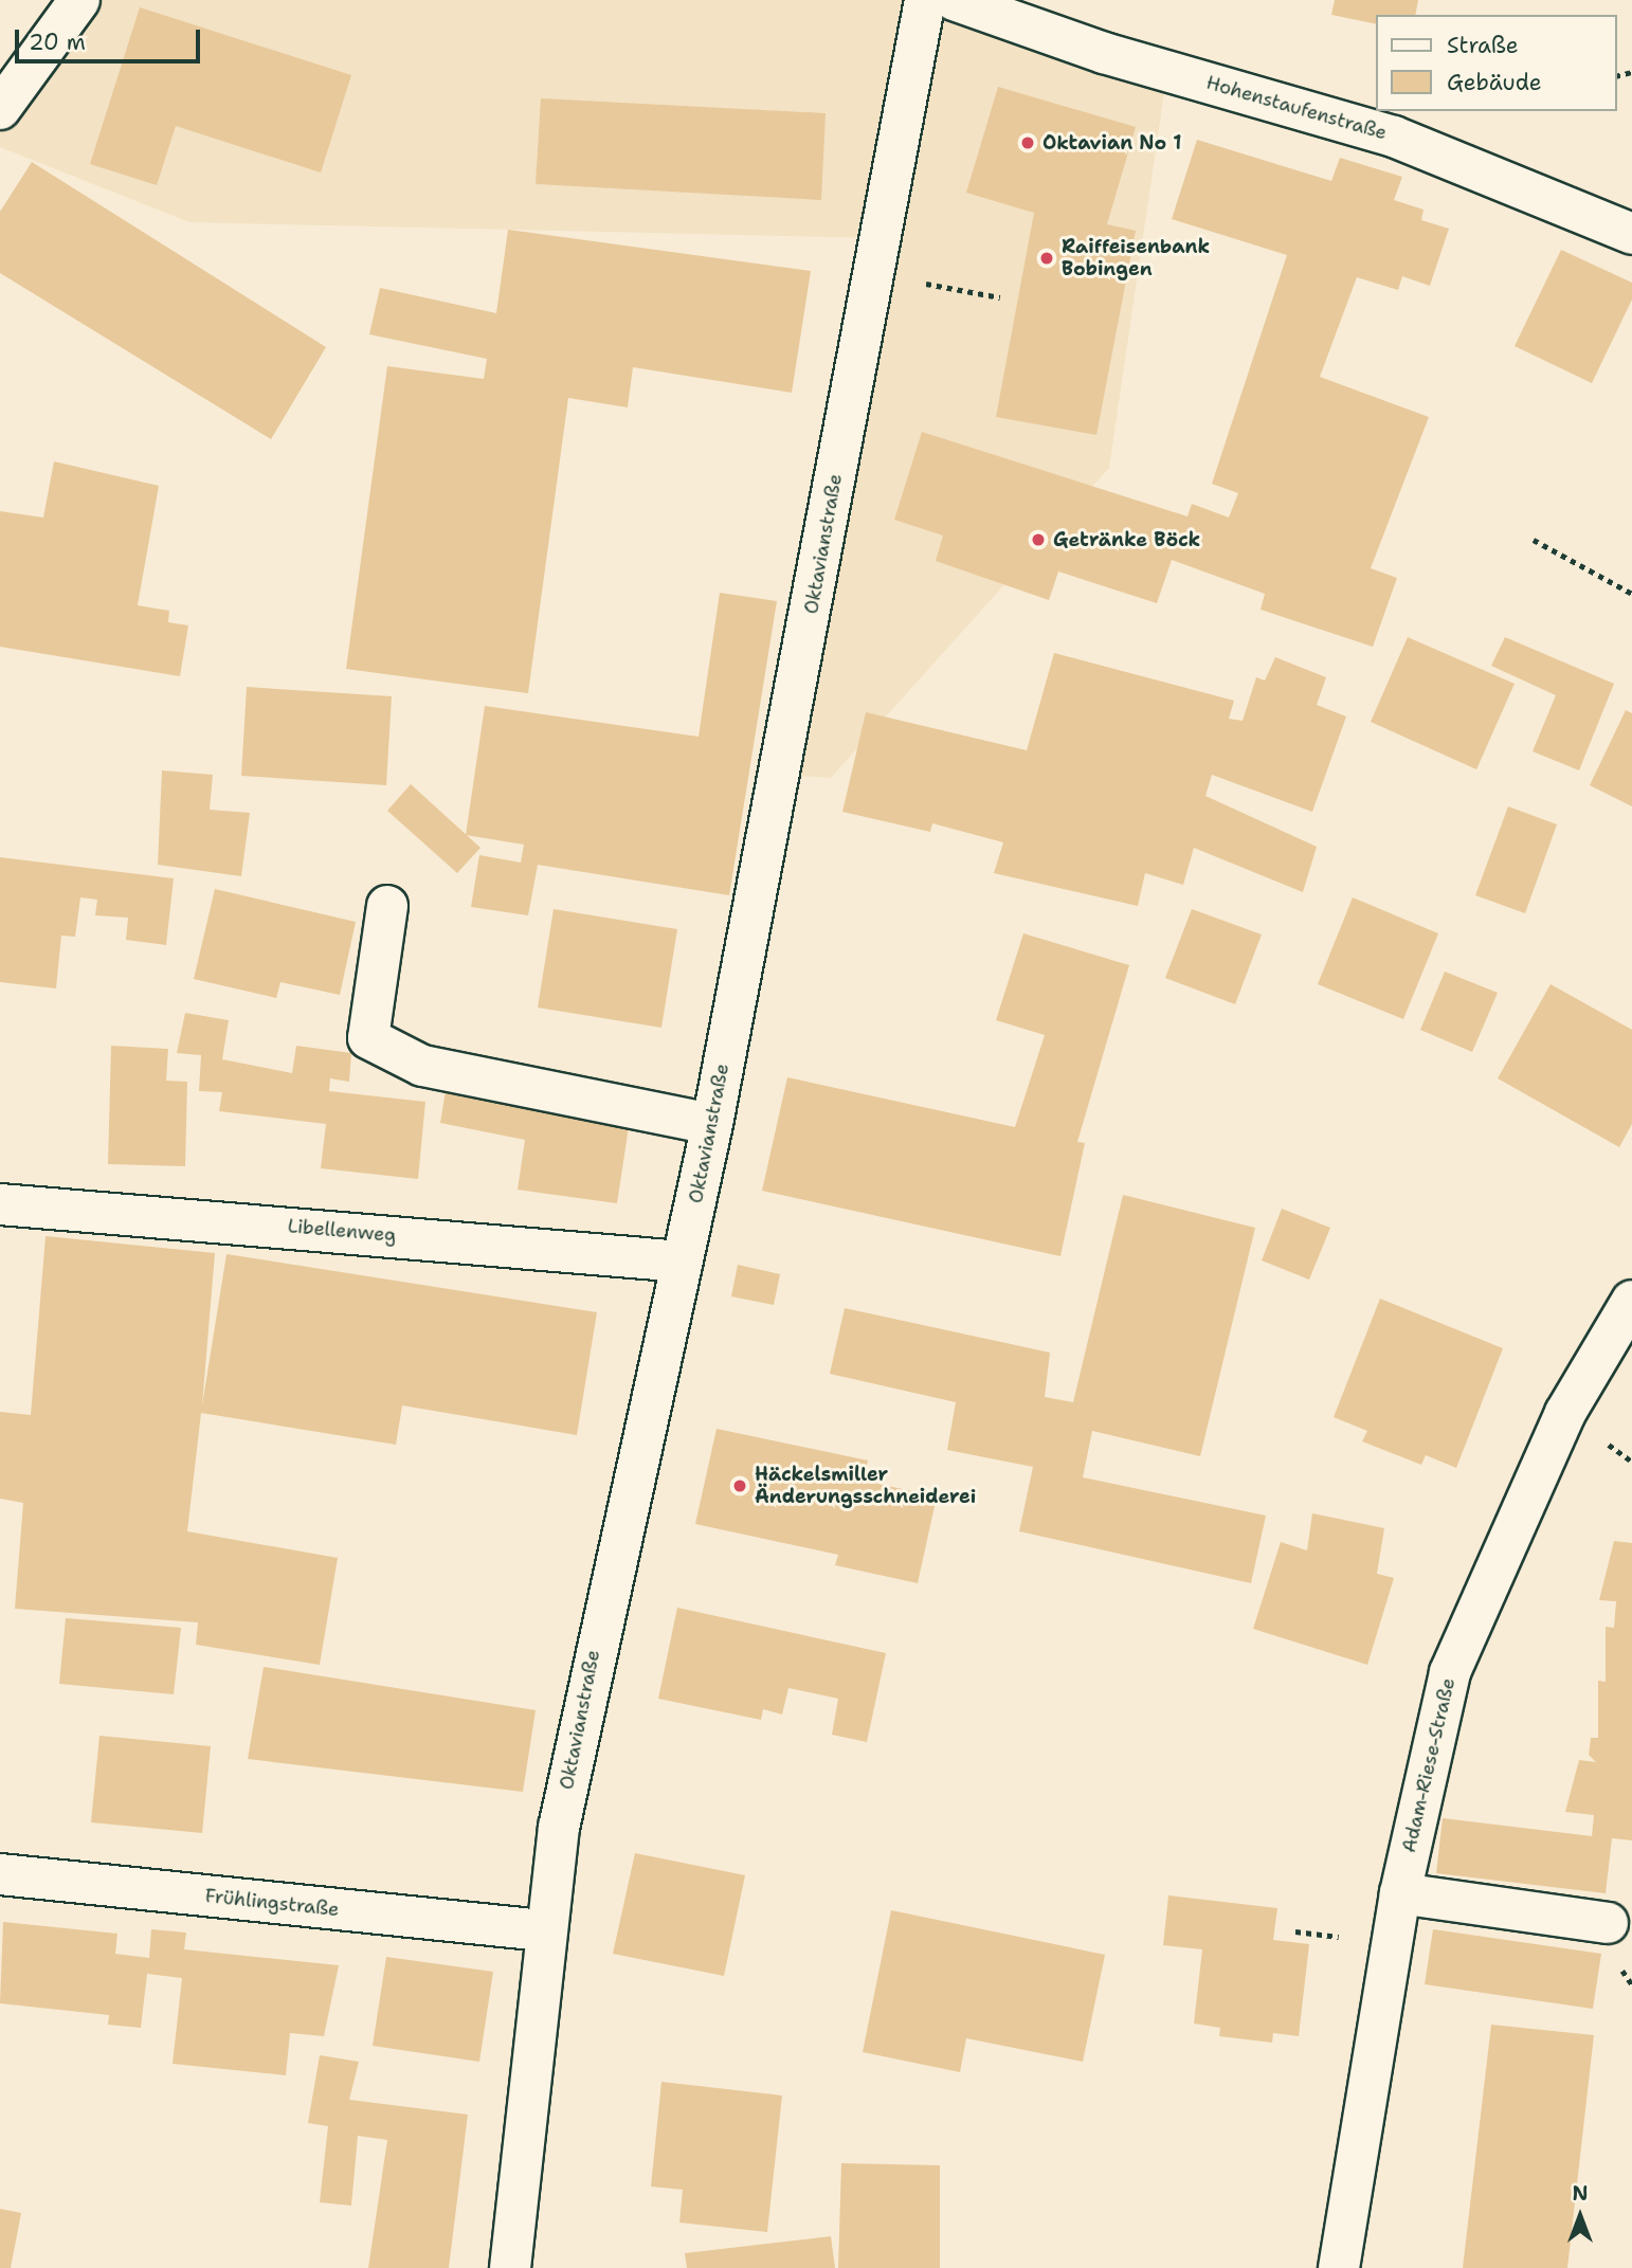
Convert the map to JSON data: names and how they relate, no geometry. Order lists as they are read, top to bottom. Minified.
{"streets":{"street":["Hohenstaufenstraße","Oktavianstraße","Libellenweg","Adam-Riese-Straße","Frühlingstraße"]},"crossings":[["Oktavianstraße","Libellenweg"],["Oktavianstraße","Frühlingstraße"]],"places":["Oktavian No 1","Raiffeisenbank Bobingen","Getränke Böck","Häckelsmiller Änderungsschneiderei"],"legend":["Straße","Gebäude"],"scale_bar":"20 m","north":"top"}
